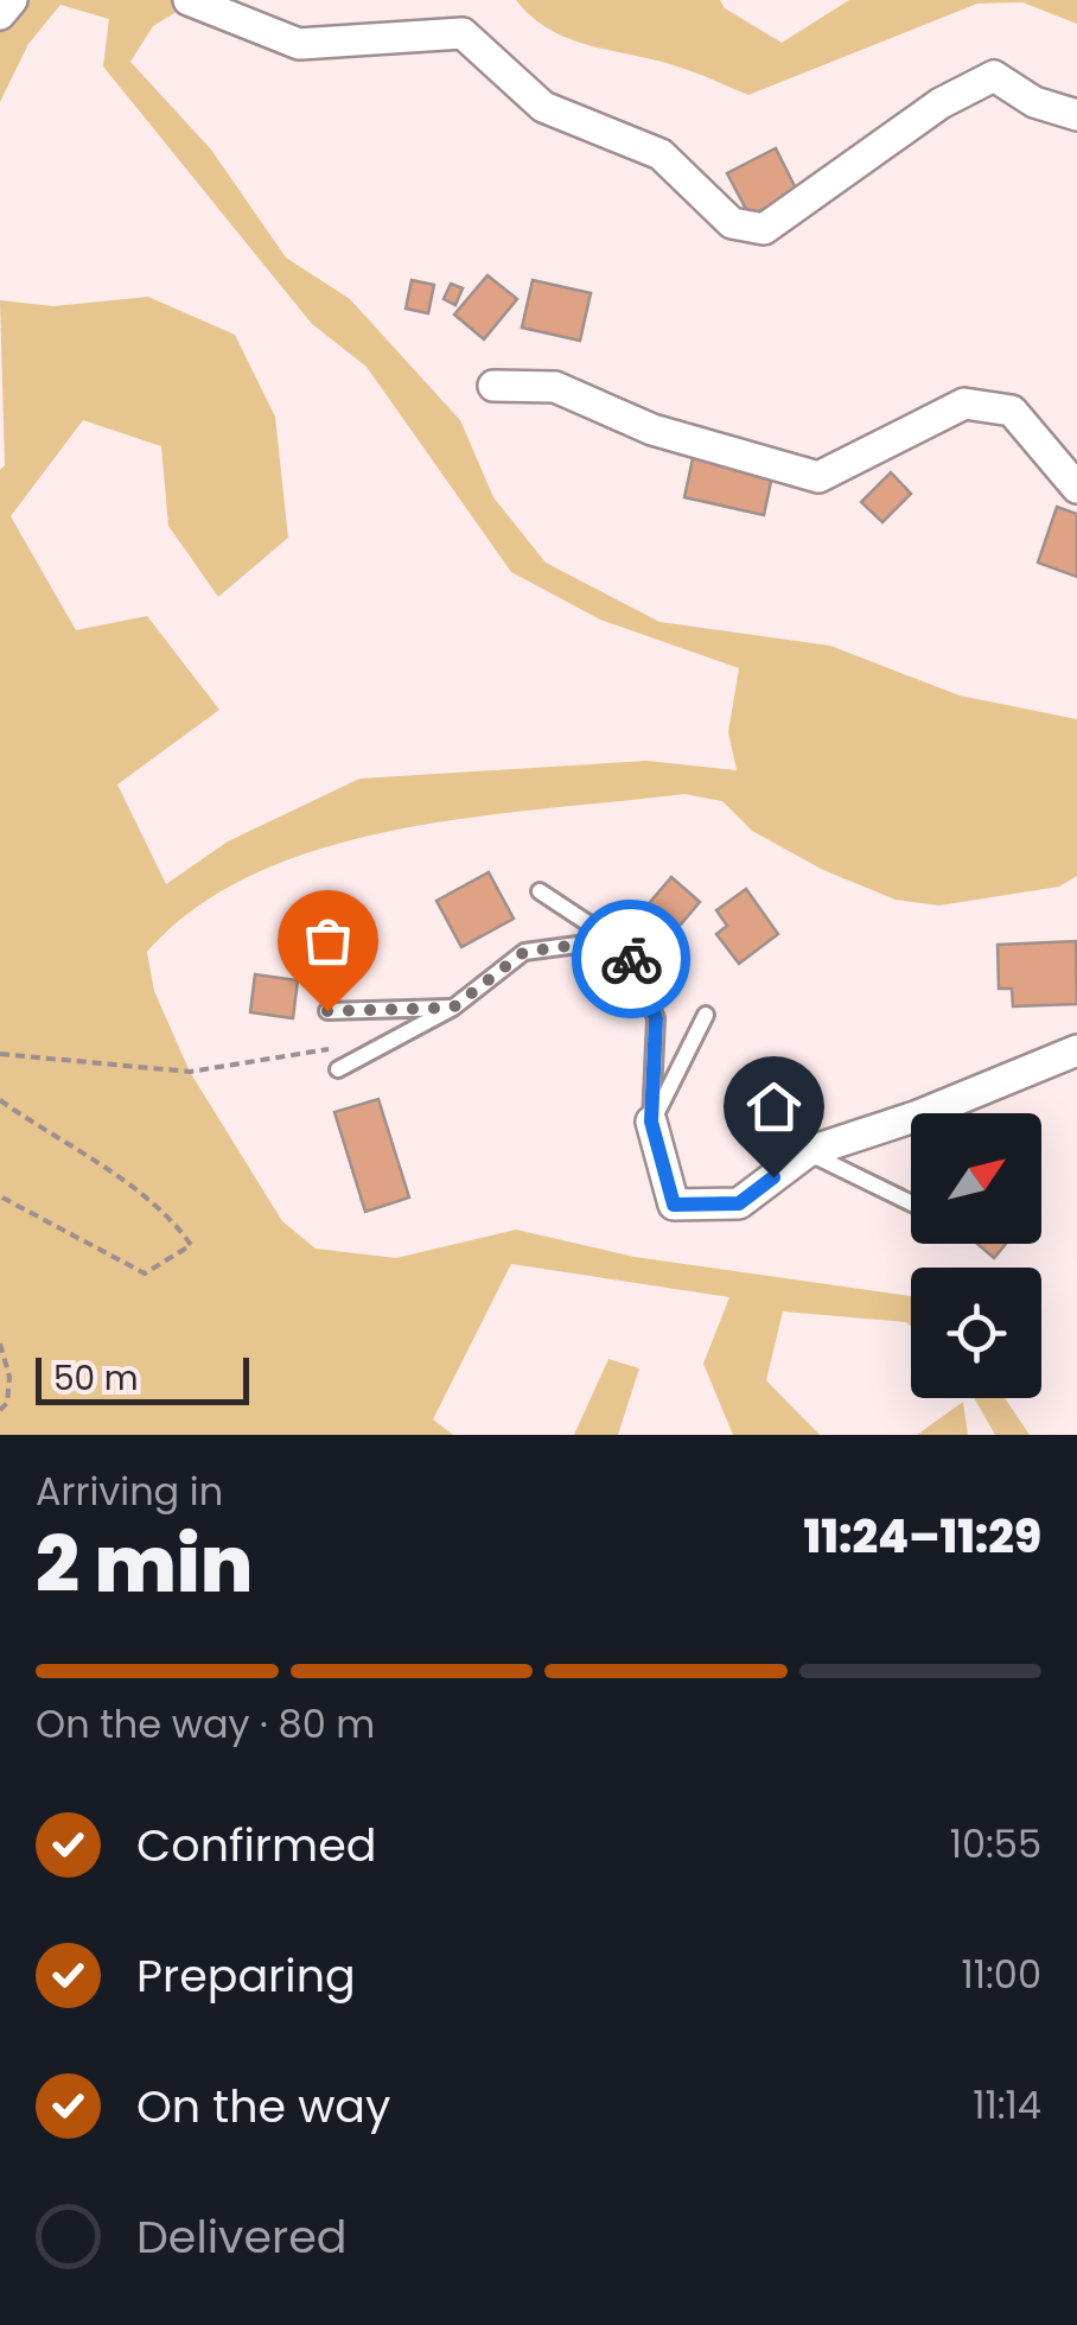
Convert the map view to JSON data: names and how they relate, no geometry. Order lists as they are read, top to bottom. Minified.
{"scale_bar":"50 m","north":"top right","page":{"scale":"50 m","heading":["2 min","Arriving in","11:24–11:29"],"bar":"On the way · 80 m","list":[["Confirmed","10:55"],["Preparing","11:00"],["On the way","11:14"],"Delivered"]}}
